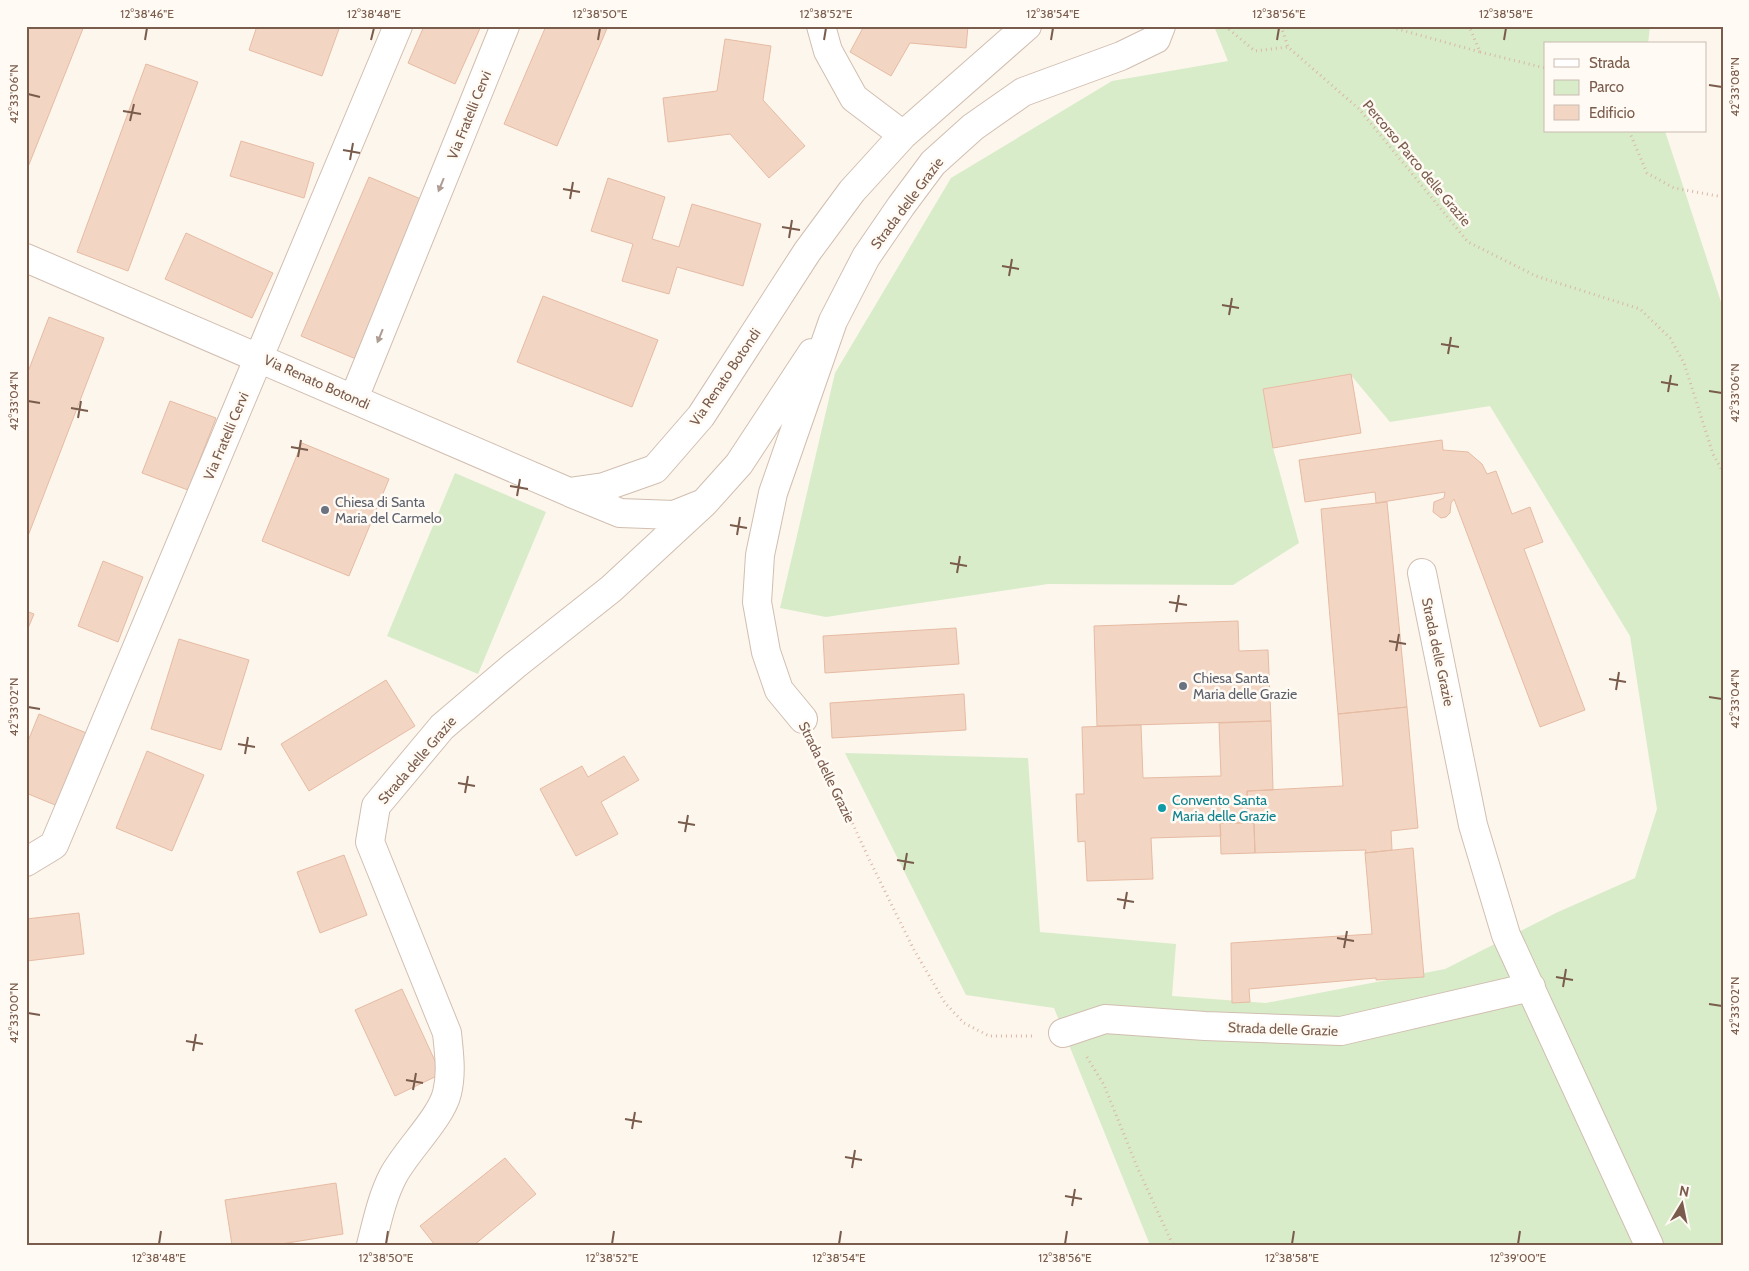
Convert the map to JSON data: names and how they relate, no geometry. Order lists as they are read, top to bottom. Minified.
{"streets":{"street":["Via Fratelli Cervi","Strada delle Grazie","Via Renato Botondi"],"path":["Percorso Parco delle Grazie"]},"crossings":[["Via Fratelli Cervi","Via Renato Botondi"],["Strada delle Grazie","Via Renato Botondi"]],"places":["Chiesa di Santa Maria del Carmelo","Chiesa Santa Maria delle Grazie","Convento Santa Maria delle Grazie"],"legend":["Strada","Parco","Edificio"],"north":"top","coordinates":["12°38'46\"E","12°38'48\"E","12°38'50\"E","12°38'52\"E","12°38'54\"E","12°38'56\"E","12°38'58\"E","42°33'08\"N","42°33'06\"N","42°33'04\"N","42°33'02\"N","42°33'00\"N","12°39'00\"E"]}
